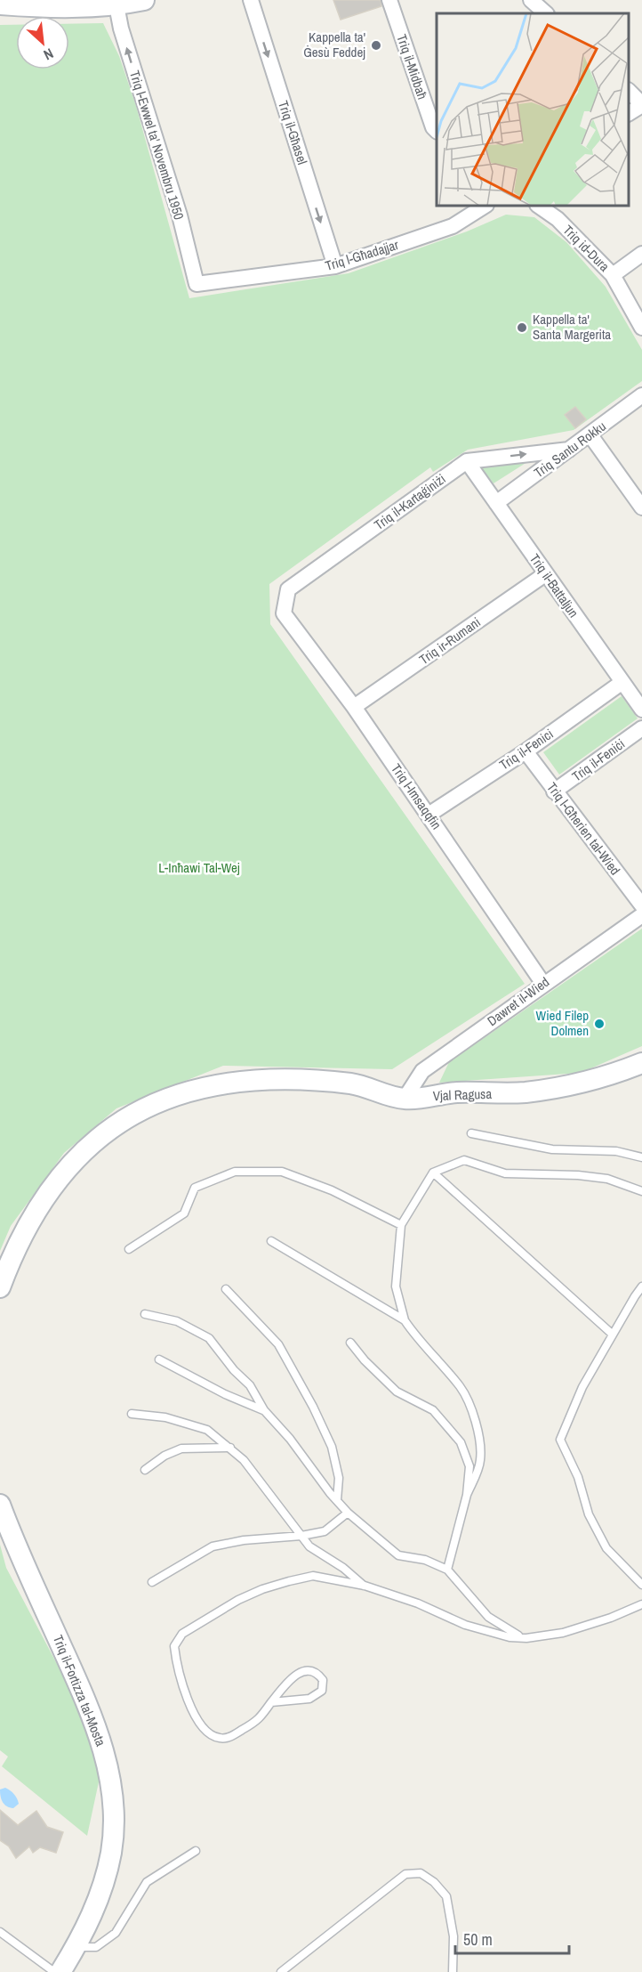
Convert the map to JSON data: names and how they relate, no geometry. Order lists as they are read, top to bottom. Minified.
{"streets":{"main road":["Vjal Ragusa","Triq il-Fortizza tal-Mosta"],"street":["Triq il-Midbaħ","Triq il-Għasel","Triq l-Ewwel ta' Novembru 1950","Triq id-Dura","Triq l-Għadajjar","Triq Santu Rokku","Triq il-Kartaġiniżi","Triq il-Battaljun","Triq ir-Rumani","Triq il-Fenici","Triq il-Feniċi","Triq l-Imsaqqfin","Triq l-Għerien tal-Wied","Dawret il-Wied"]},"crossings":[["Triq il-Għasel","Triq l-Għadajjar"],["Triq l-Ewwel ta' Novembru 1950","Triq l-Għadajjar"],["Triq Santu Rokku","Triq il-Kartaġiniżi"],["Triq Santu Rokku","Triq il-Battaljun"],["Triq il-Kartaġiniżi","Triq il-Battaljun"],["Triq il-Kartaġiniżi","Triq l-Imsaqqfin"],["Triq il-Battaljun","Triq ir-Rumani"],["Triq il-Battaljun","Triq il-Fenici"],["Triq ir-Rumani","Triq l-Imsaqqfin"],["Triq il-Fenici","Triq l-Imsaqqfin"],["Triq il-Fenici","Triq l-Għerien tal-Wied"],["Triq il-Feniċi","Triq l-Għerien tal-Wied"],["Triq l-Imsaqqfin","Dawret il-Wied"],["Dawret il-Wied","Vjal Ragusa"]],"one_way":["Triq il-Għasel","Triq l-Ewwel ta' Novembru 1950"],"parks":["L-Inħawi Tal-Wej"],"places":["Kappella ta' Ġesù Feddej","Kappella ta' Santa Margerita","Wied Filep Dolmen"],"scale_bar":"50 m","north":"bottom right"}
